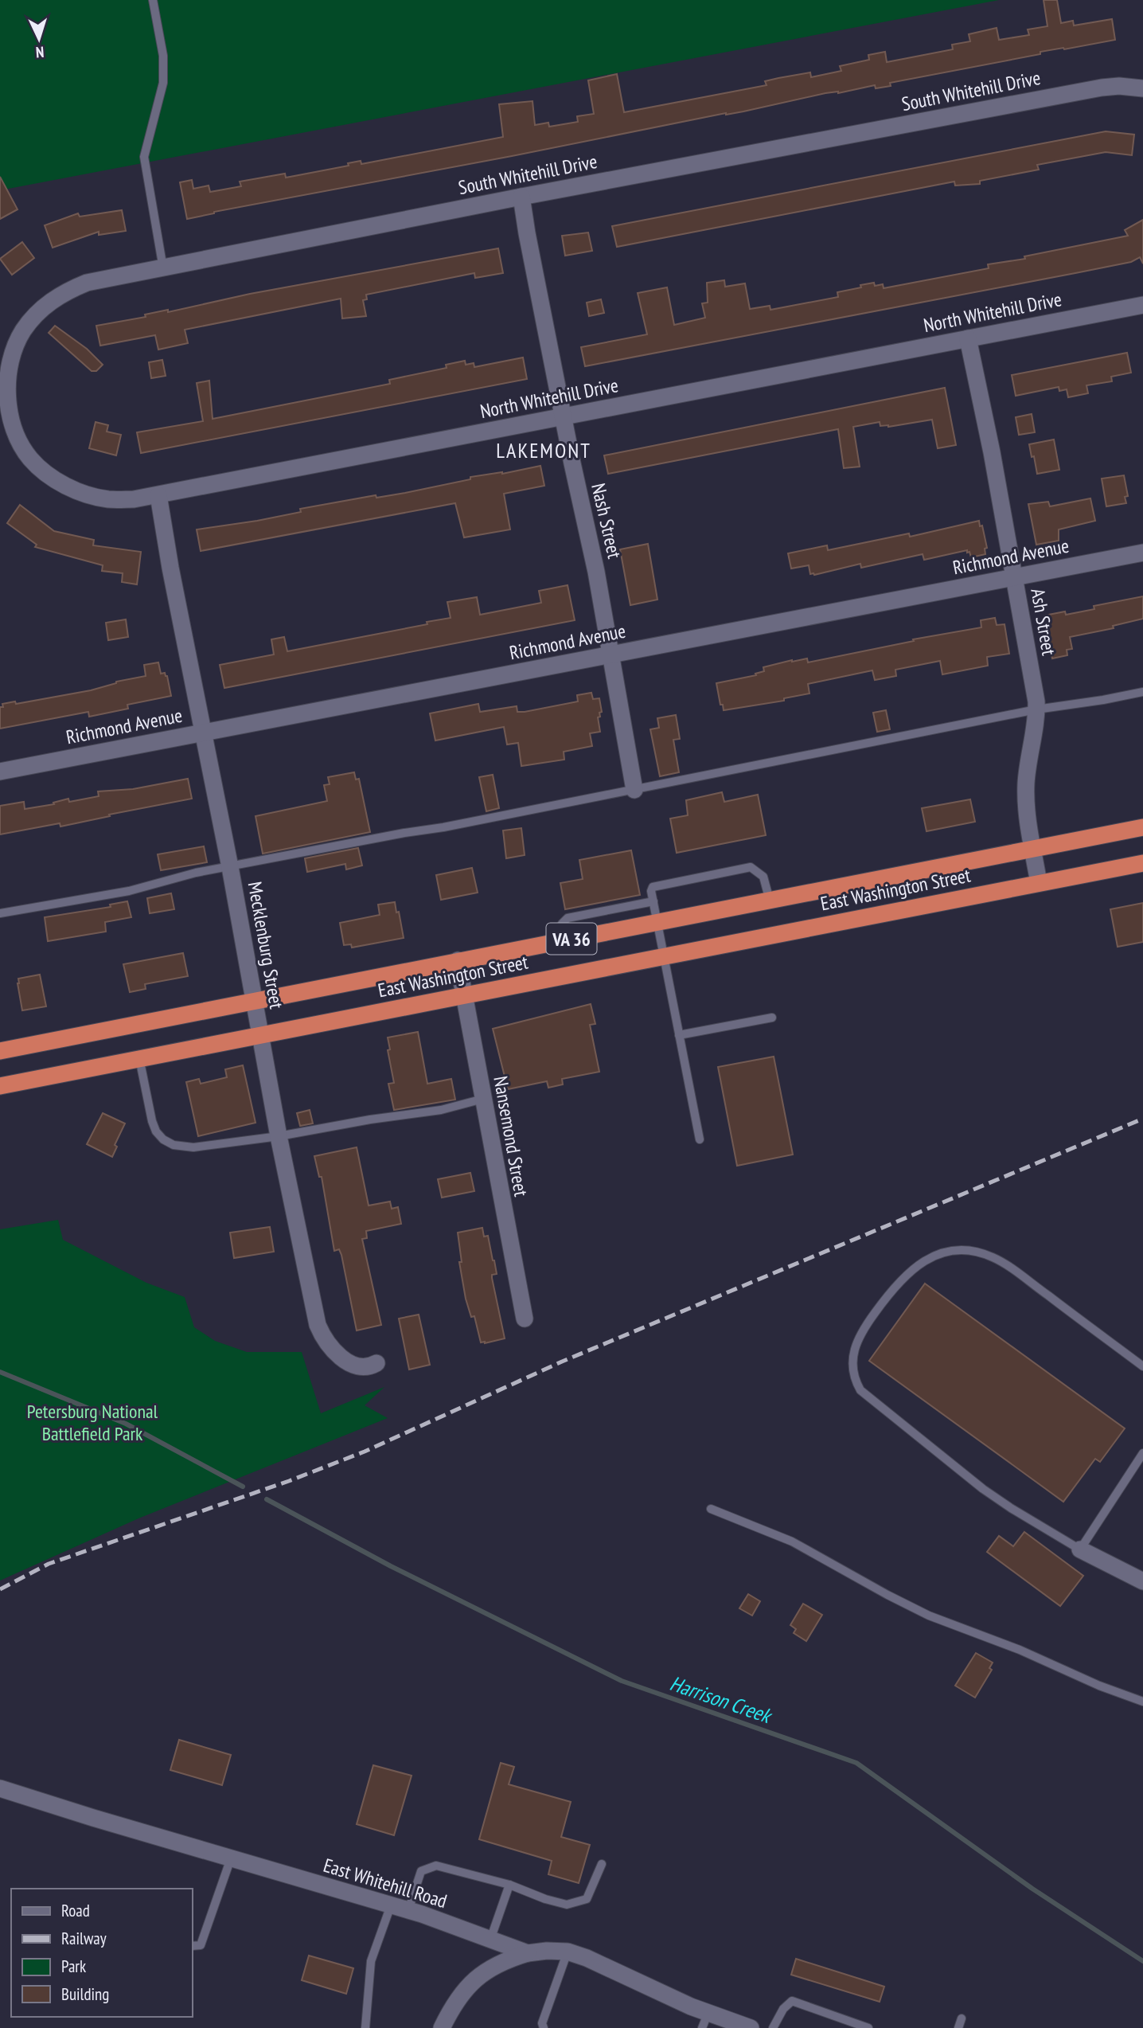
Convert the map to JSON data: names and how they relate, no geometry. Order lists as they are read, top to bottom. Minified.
{"streets":{"highway":["East Washington Street","VA 36"],"street":["South Whitehill Drive","North Whitehill Drive","Nash Street","Richmond Avenue","Ash Street","Mecklenburg Street","Nansemond Street","East Whitehill Road"]},"crossings":[["South Whitehill Drive","North Whitehill Drive"],["South Whitehill Drive","Nash Street"],["North Whitehill Drive","Nash Street"],["North Whitehill Drive","Ash Street"],["North Whitehill Drive","Mecklenburg Street"],["Nash Street","Richmond Avenue"],["Richmond Avenue","Ash Street"],["Richmond Avenue","Mecklenburg Street"],["Ash Street","East Washington Street"],["East Washington Street","Mecklenburg Street"],["East Washington Street","Nansemond Street"]],"districts":["LAKEMONT"],"water":["Harrison Creek"],"parks":["Petersburg National Battlefield Park"],"legend":["Road","Railway","Park","Building"],"north":"bottom"}
